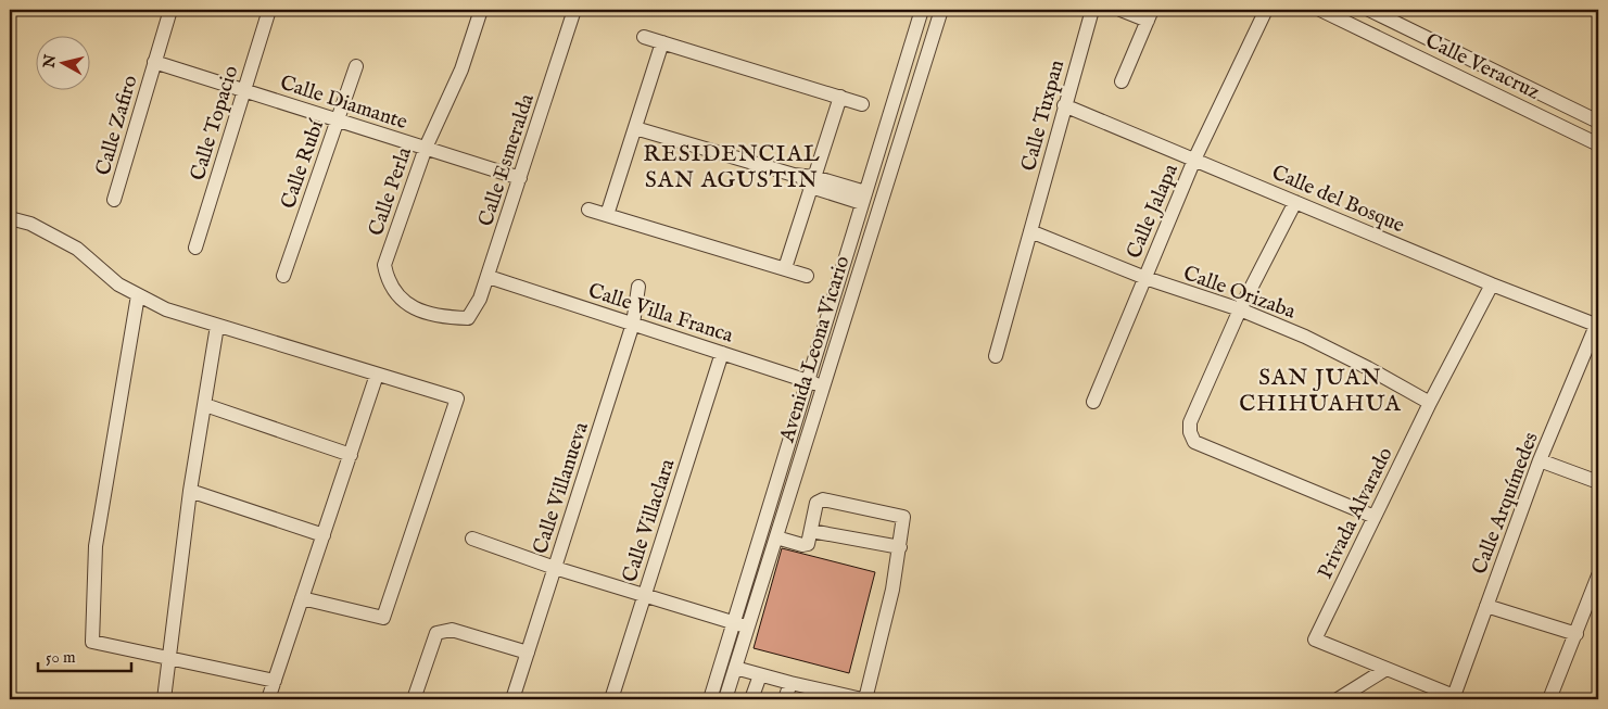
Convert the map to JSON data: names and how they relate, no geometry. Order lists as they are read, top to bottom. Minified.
{"streets":{"street":["Calle Veracruz","Calle Diamante","Calle Tuxpan","Calle Topacio","Calle Zafiro","Calle Esmeralda","Calle Rubí","Calle Perla","Calle del Bosque","Calle Jalapa","Calle Orizaba","Calle Villa Franca","Avenida Leona Vicario","Calle Villanueva","Calle Arquímedes","Privada Alvarado","Calle Villaclara"]},"crossings":[["Calle Diamante","Calle Topacio"],["Calle Diamante","Calle Zafiro"],["Calle Diamante","Calle Esmeralda"],["Calle Diamante","Calle Rubí"],["Calle Diamante","Calle Perla"],["Calle Tuxpan","Calle del Bosque"],["Calle Tuxpan","Calle Orizaba"],["Calle Esmeralda","Calle Perla"],["Calle Esmeralda","Calle Villa Franca"],["Calle del Bosque","Calle Jalapa"],["Calle del Bosque","Calle Arquímedes"],["Calle del Bosque","Privada Alvarado"],["Calle Jalapa","Calle Orizaba"],["Calle Orizaba","Privada Alvarado"],["Calle Villa Franca","Avenida Leona Vicario"],["Calle Villa Franca","Calle Villanueva"],["Calle Villa Franca","Calle Villaclara"],["Calle Arquímedes","Privada Alvarado"]],"districts":["RESIDENCIAL SAN AGUSTIN","SAN JUAN CHIHUAHUA"],"scale_bar":"50 m","north":"left"}
